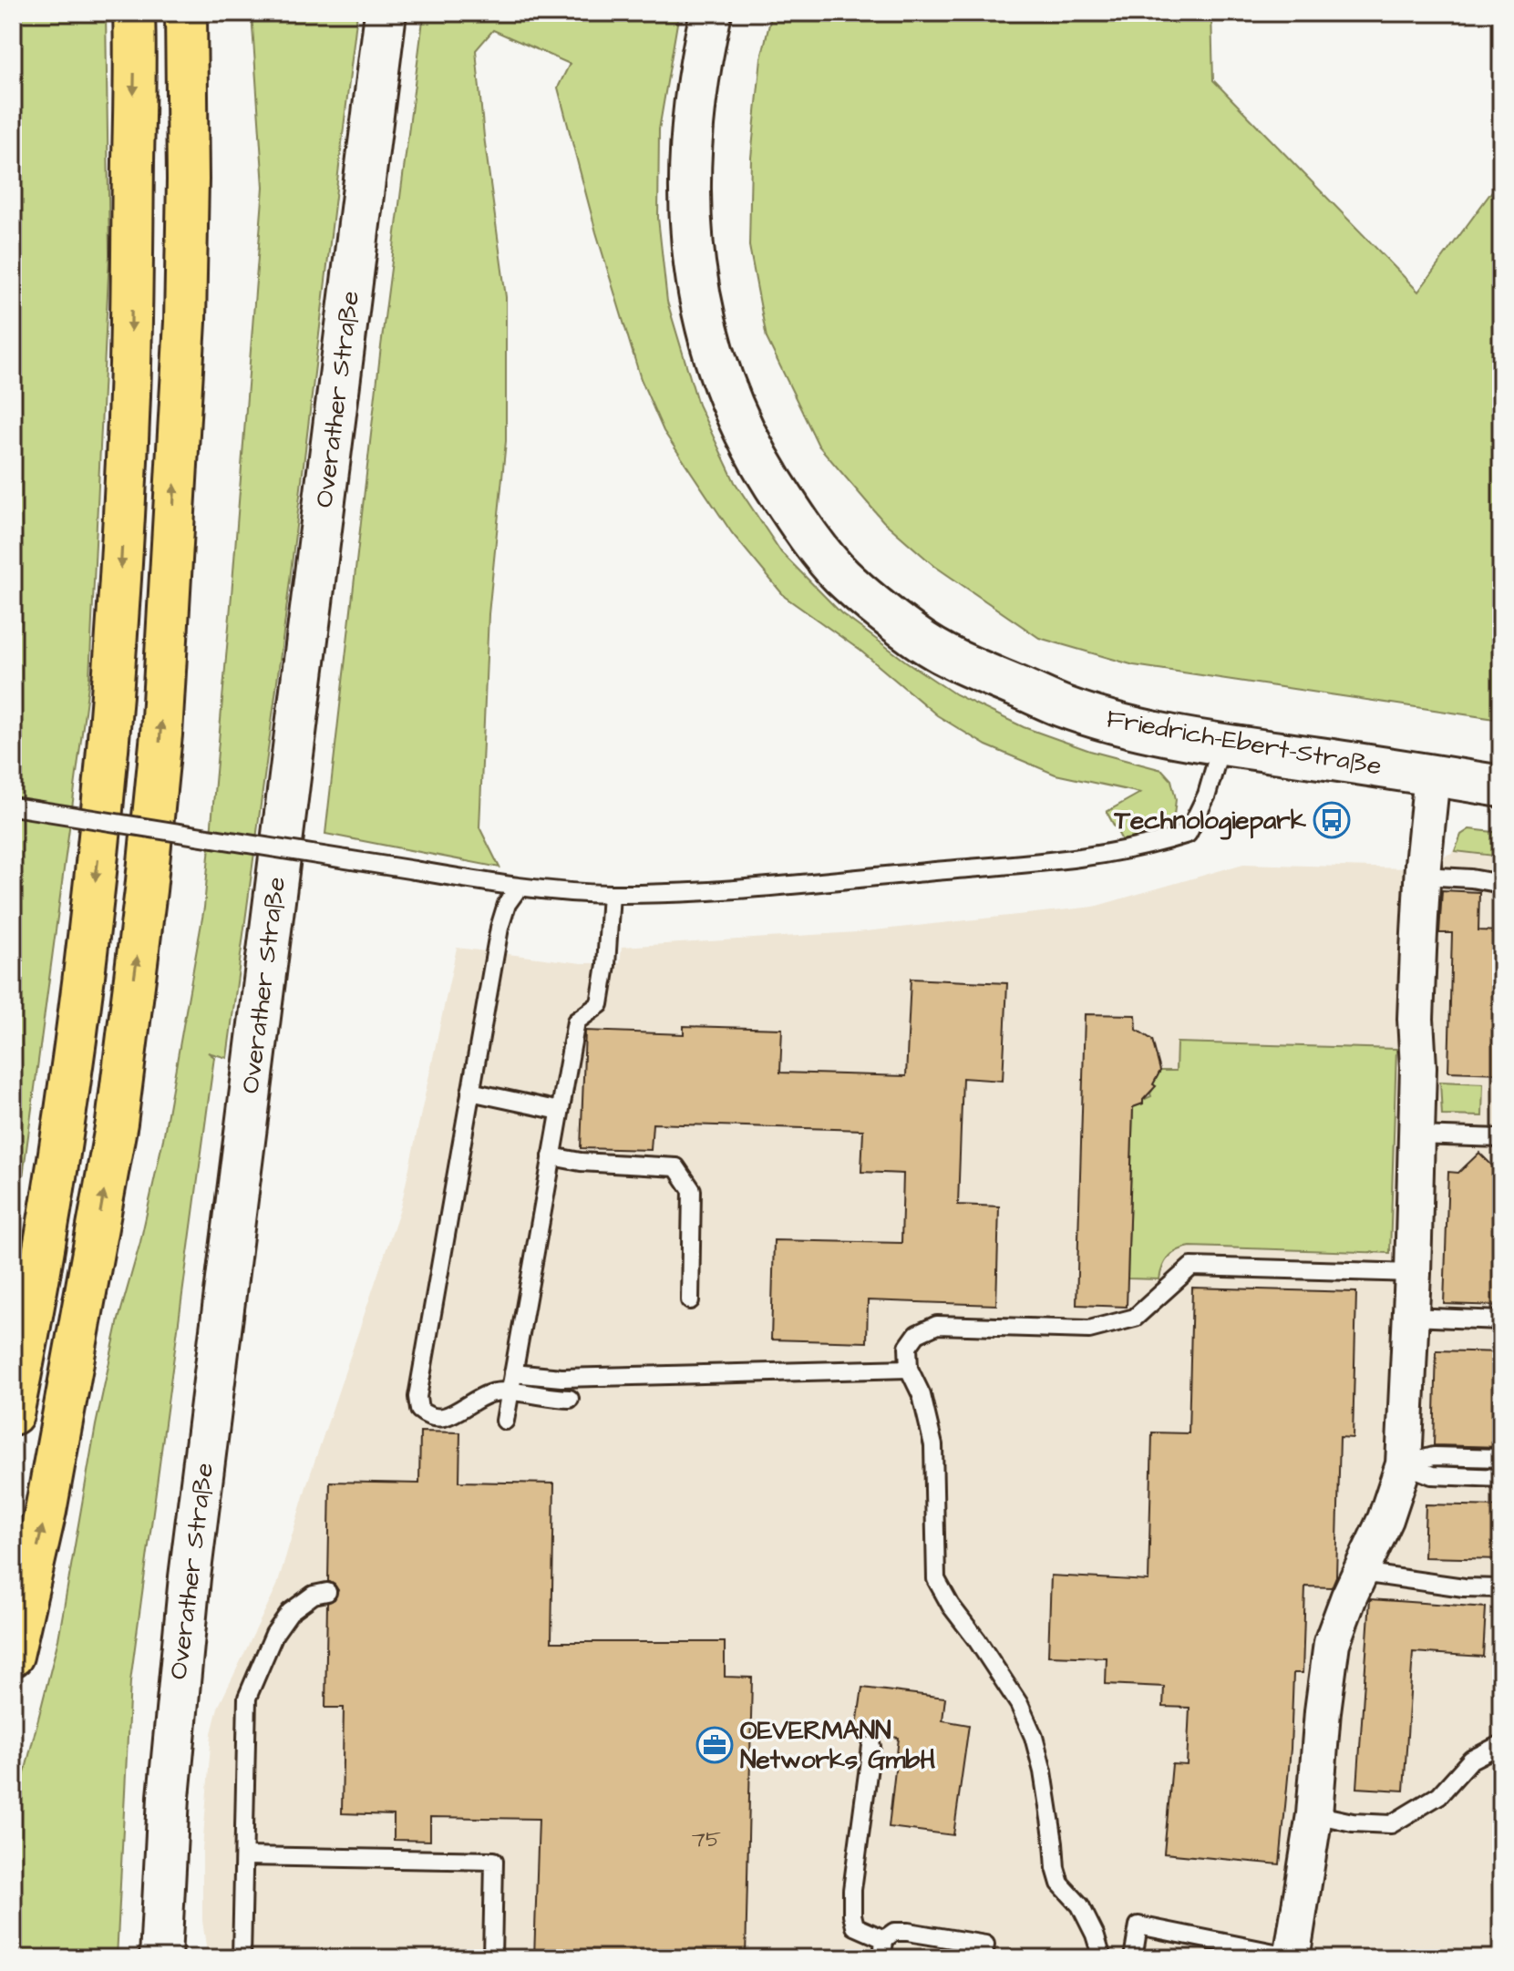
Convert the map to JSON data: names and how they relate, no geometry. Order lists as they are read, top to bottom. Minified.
{"streets":{"main road":["Overather Straße","Friedrich-Ebert-Straße"]},"places":{"bus stop":["Technologiepark"],"office":["OEVERMANN Networks GmbH"]},"house_numbers":["75"]}
